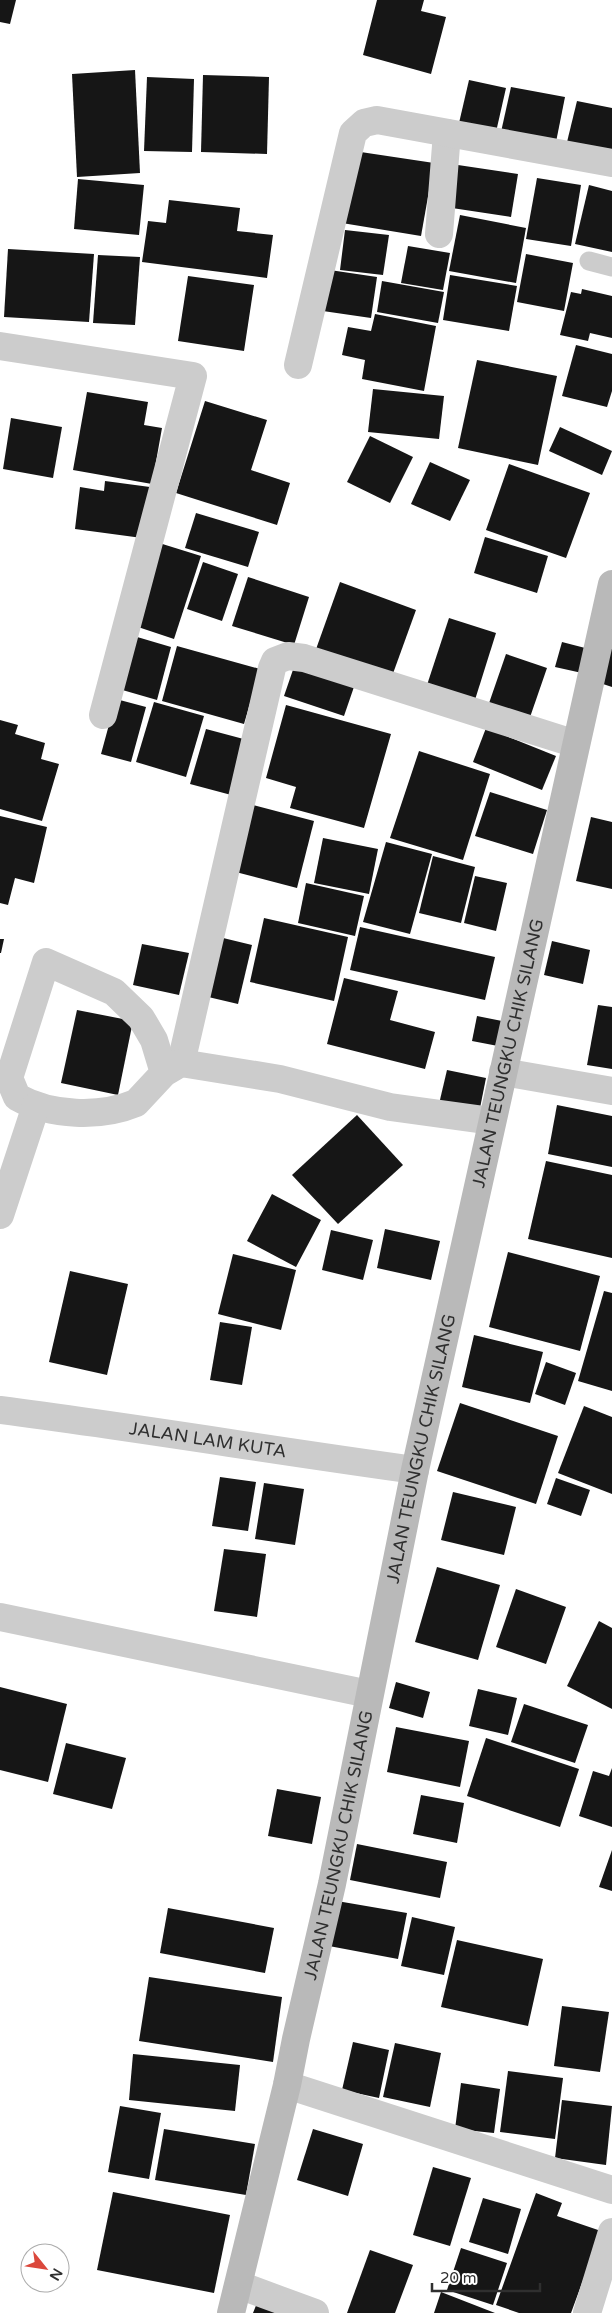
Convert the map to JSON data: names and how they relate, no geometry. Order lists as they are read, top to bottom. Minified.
{"streets":{"street":["JALAN TEUNGKU CHIK SILANG","JALAN LAM KUTA"]},"crossings":[["JALAN TEUNGKU CHIK SILANG","JALAN LAM KUTA"]],"scale_bar":"20 m","north":"bottom right"}
